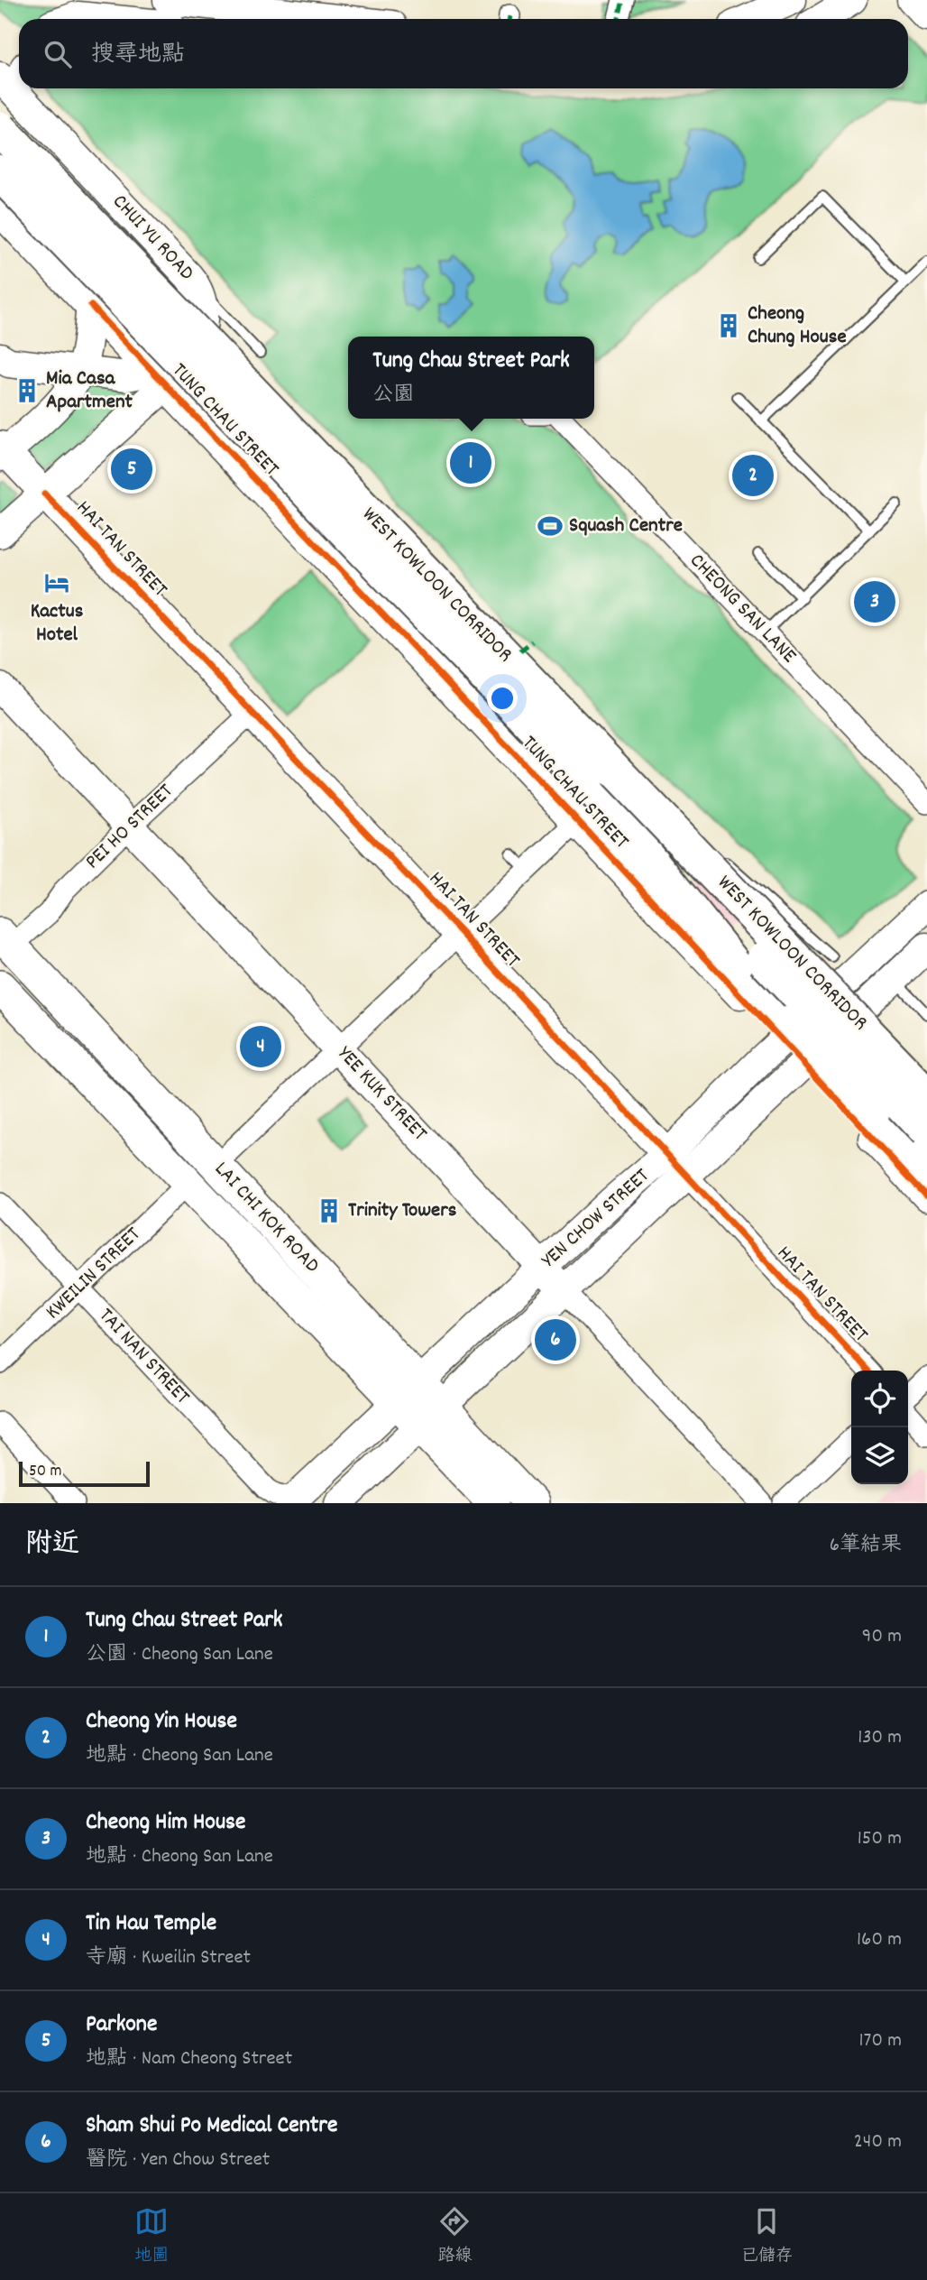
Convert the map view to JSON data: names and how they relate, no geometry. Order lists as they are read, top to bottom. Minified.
{"streets":{"highway":["WEST KOWLOON CORRIDOR"],"main road":["LAI CHI KOK ROAD"],"street":["CHUI YU ROAD","TUNG CHAU STREET","HAI TAN STREET","CHEONG SAN LANE","PEI HO STREET","YEE KUK STREET","YEN CHOW STREET","KWEILIN STREET","TAI NAN STREET"]},"crossings":[["CHUI YU ROAD","TUNG CHAU STREET"],["TUNG CHAU STREET","YEN CHOW STREET"],["HAI TAN STREET","PEI HO STREET"],["HAI TAN STREET","YEN CHOW STREET"],["PEI HO STREET","YEE KUK STREET"],["PEI HO STREET","LAI CHI KOK ROAD"],["YEE KUK STREET","YEN CHOW STREET"],["LAI CHI KOK ROAD","YEN CHOW STREET"],["LAI CHI KOK ROAD","KWEILIN STREET"],["YEN CHOW STREET","TAI NAN STREET"],["KWEILIN STREET","TAI NAN STREET"]],"places":{"building":["Cheong Chung House","Mia Casa Apartment","Trinity Towers"],"sports":["Squash Centre"],"hotel":["Kactus Hotel"]},"scale_bar":"50 m","page":{"search":"搜尋地點","popup":["Tung Chau Street Park","公園"],"pins":["1","5","2","3","4","6"],"scale":"50 m","heading":["附近","6筆結果"],"list":[{"mark":"1","name":"Tung Chau Street Park","note":"公園 · Cheong San Lane","value":"90 m"},{"mark":"2","name":"Cheong Yin House","note":"地點 · Cheong San Lane","value":"130 m"},{"mark":"3","name":"Cheong Him House","note":"地點 · Cheong San Lane","value":"150 m"},{"mark":"4","name":"Tin Hau Temple","note":"寺廟 · Kweilin Street","value":"160 m"},{"mark":"5","name":"Parkone","note":"地點 · Nam Cheong Street","value":"170 m"},{"mark":"6","name":"Sham Shui Po Medical Centre","note":"醫院 · Yen Chow Street","value":"240 m"}],"nav":["地圖","路線","已儲存"]}}
